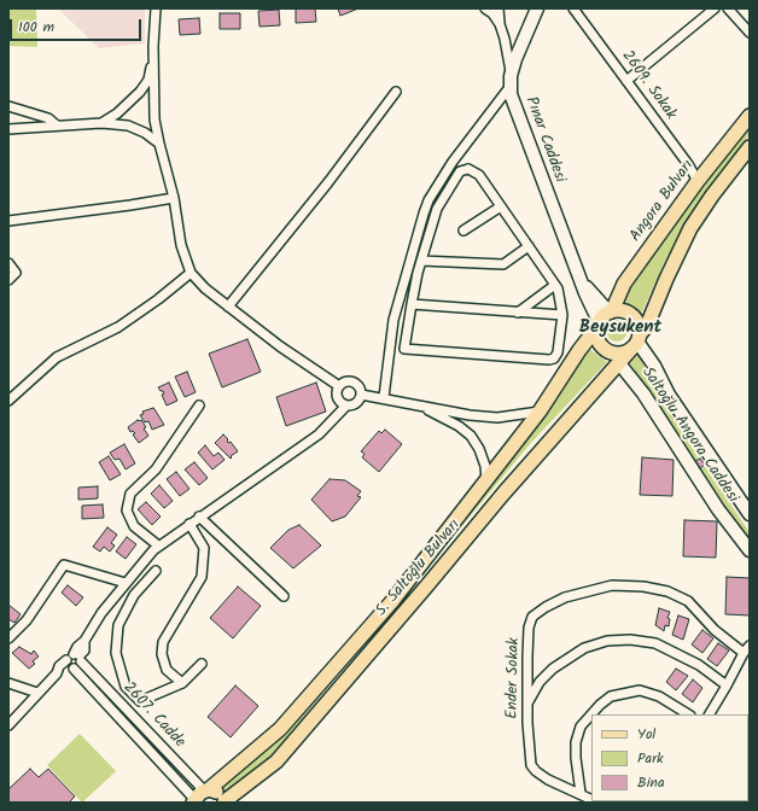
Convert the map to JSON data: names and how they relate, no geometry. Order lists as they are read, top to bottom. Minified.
{"streets":{"main road":["Angora Bulvarı","S. Saltoğlu Bulvarı"],"street":["2609. Sokak","Pınar Caddesi","Saltoğlu Angora Caddesi","Ender Sokak","2607. Cadde"]},"crossings":[["2609. Sokak","Angora Bulvarı"],["Pınar Caddesi","Angora Bulvarı"],["Pınar Caddesi","Saltoğlu Angora Caddesi"],["Pınar Caddesi","S. Saltoğlu Bulvarı"],["Angora Bulvarı","Saltoğlu Angora Caddesi"],["Angora Bulvarı","S. Saltoğlu Bulvarı"],["Saltoğlu Angora Caddesi","S. Saltoğlu Bulvarı"],["S. Saltoğlu Bulvarı","2607. Cadde"]],"districts":["Beysukent"],"legend":["Yol","Park","Bina"],"scale_bar":"100 m"}
